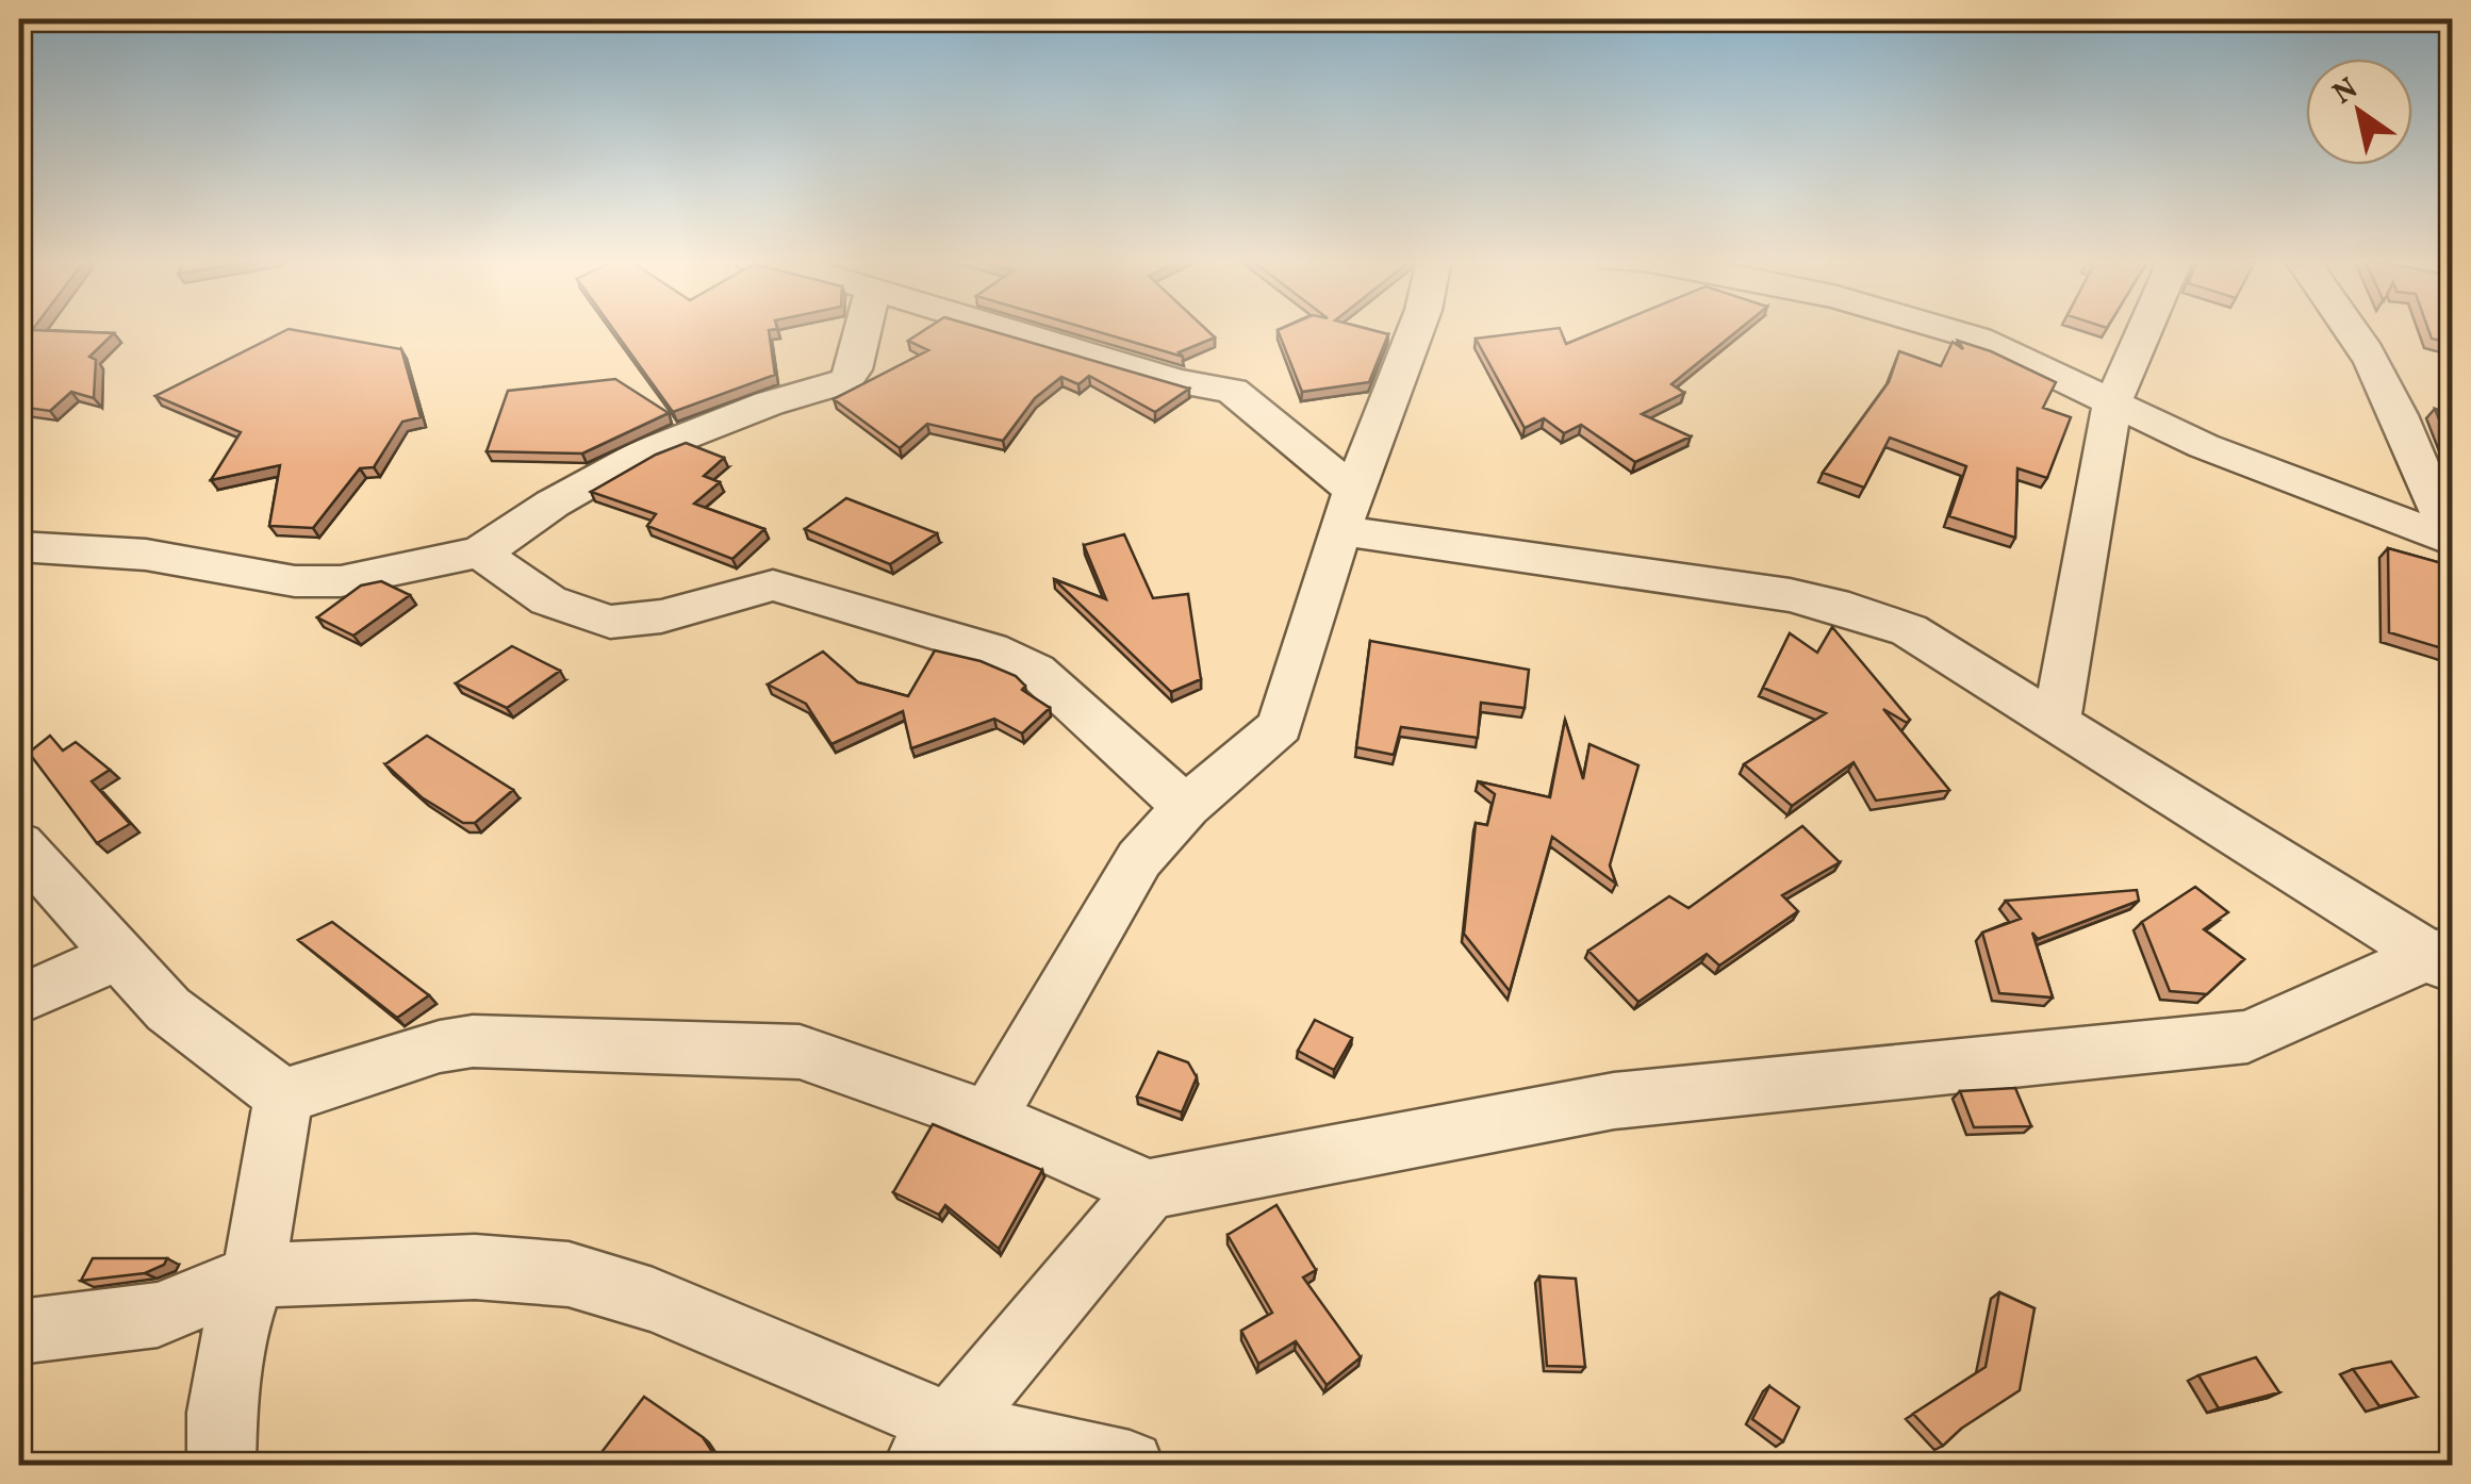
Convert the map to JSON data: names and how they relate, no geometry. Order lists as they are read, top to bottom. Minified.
{"north":"top left"}
